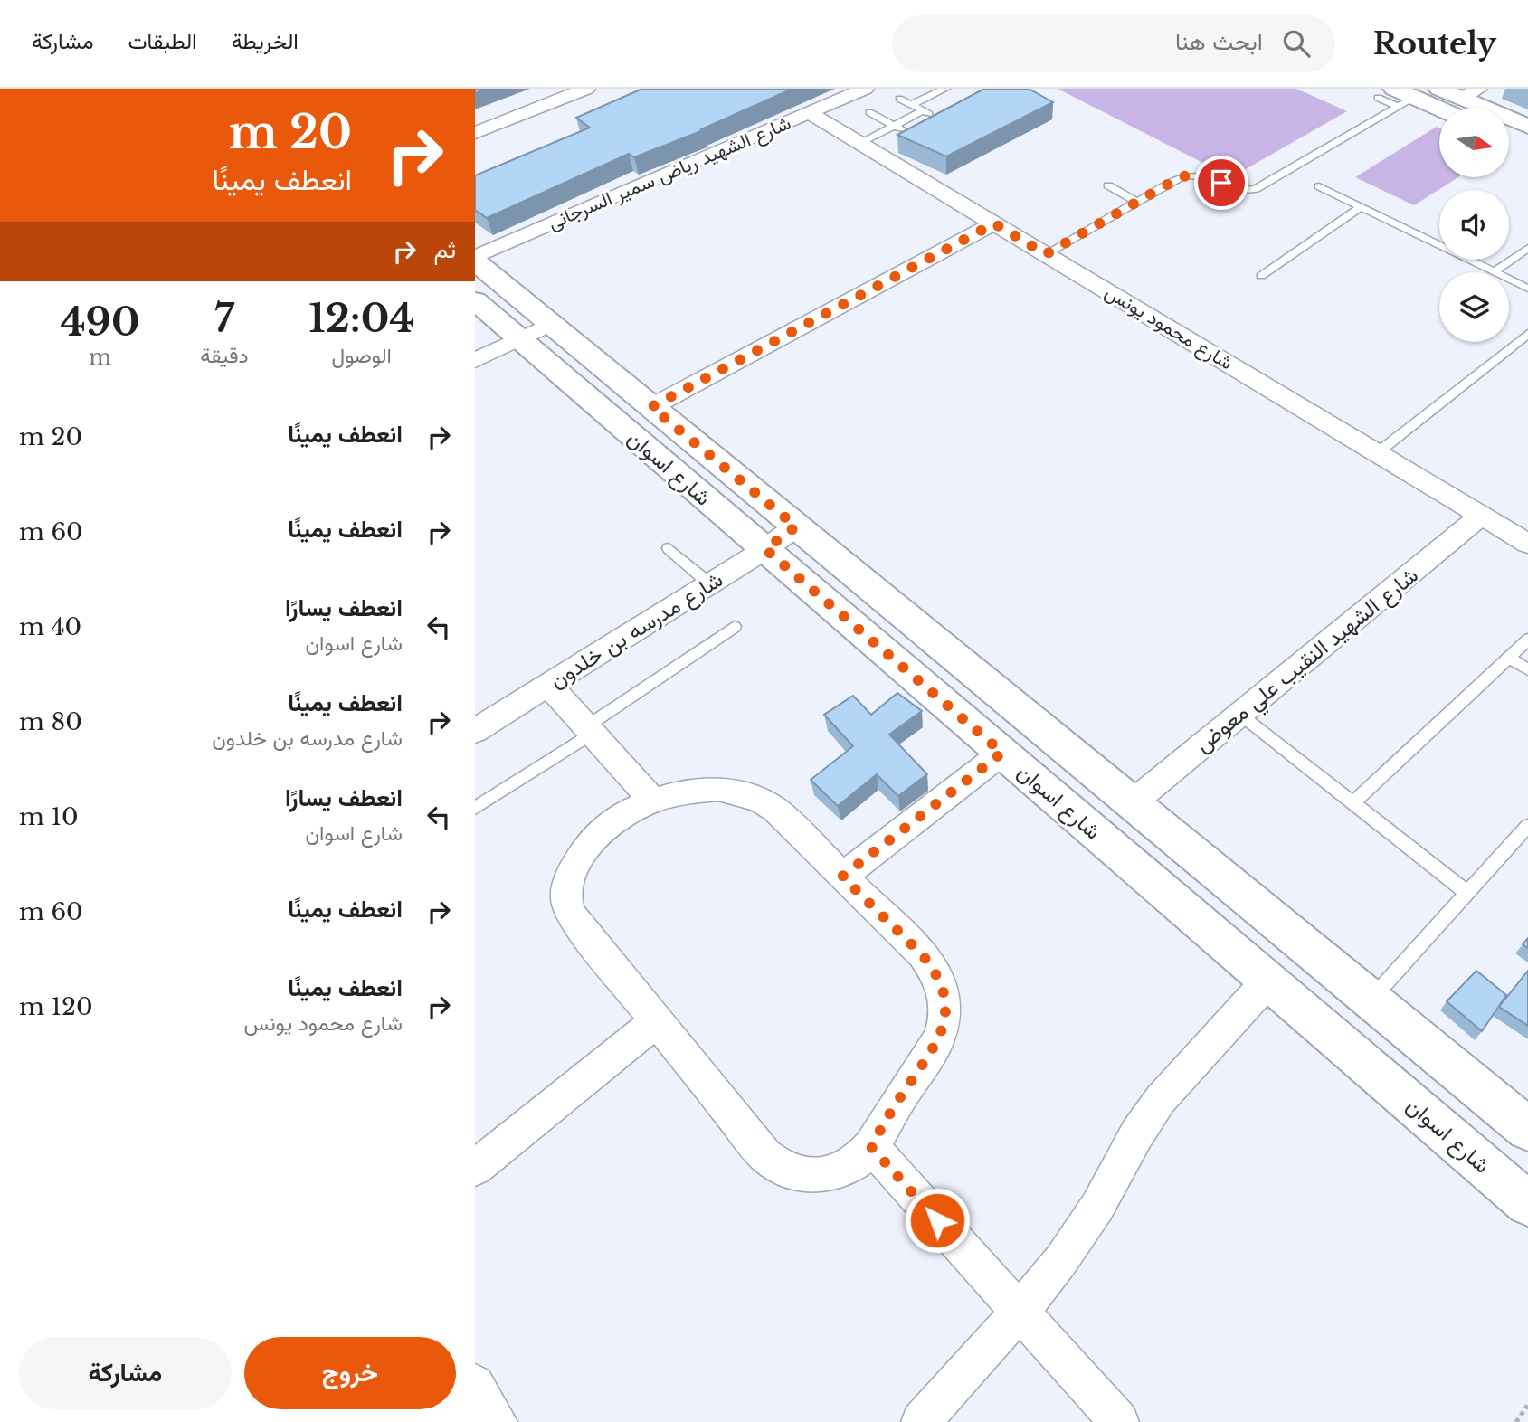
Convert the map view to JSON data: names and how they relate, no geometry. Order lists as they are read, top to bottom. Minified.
{"streets":{"street":["شارع الشهيد رياض سمير السرجانى","شارع محمود يونس","شارع اسوان","شارع مدرسه بن خلدون","شارع الشهيد النقيب علي معوض"]},"crossings":[["شارع الشهيد رياض سمير السرجانى","شارع محمود يونس"],["شارع محمود يونس","شارع الشهيد النقيب علي معوض"],["شارع اسوان","شارع مدرسه بن خلدون"],["شارع اسوان","شارع الشهيد النقيب علي معوض"]],"north":"right","page":{"header":"Routely","search":"ابحث هنا","nav":["الخريطة","الطبقات","مشاركة"],"turn":["20 m","انعطف يمينًا"],"then":"ثم","eta":["12:04","الوصول","7","دقيقة","490","m"],"list":[{"name":"انعطف يمينًا","value":"20 m"},{"name":"انعطف يمينًا","value":"60 m"},{"name":"انعطف يسارًا","note":"شارع اسوان","value":"40 m"},{"name":"انعطف يمينًا","note":"شارع مدرسه بن خلدون","value":"80 m"},{"name":"انعطف يسارًا","note":"شارع اسوان","value":"10 m"},{"name":"انعطف يمينًا","value":"60 m"},{"name":"انعطف يمينًا","note":"شارع محمود يونس","value":"120 m"}],"buttons":["خروج","مشاركة"]}}
